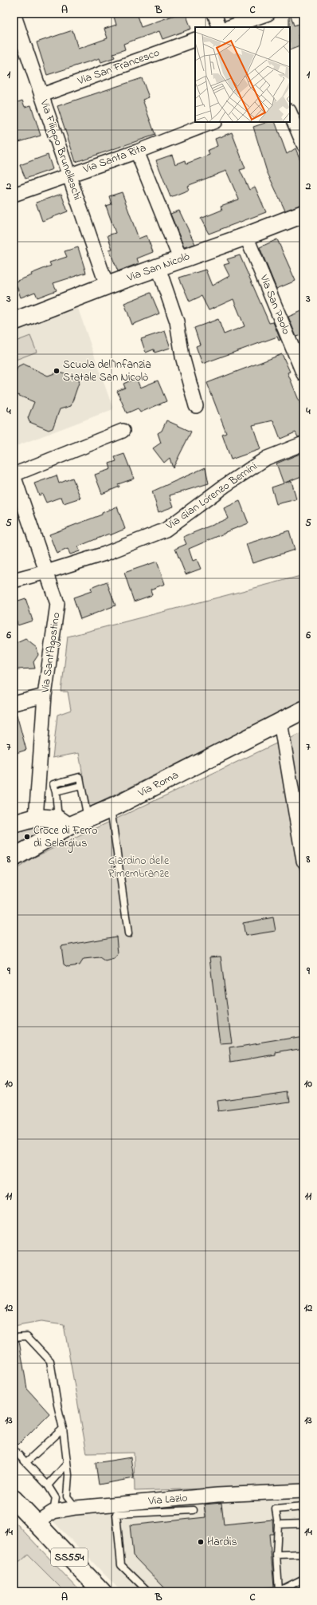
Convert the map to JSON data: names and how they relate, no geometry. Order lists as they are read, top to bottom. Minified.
{"streets":{"main road":["Via San Nicolò","Via Roma","SS554"],"street":["Via San Francesco","Via Filippo Brunelleschi","Via Santa Rita","Via San Paolo","Via Gian Lorenzo Bernini","Via Sant'Agostino","Via Lazio"]},"crossings":[["Via San Francesco","Via Filippo Brunelleschi"],["Via Filippo Brunelleschi","Via Santa Rita"],["Via Filippo Brunelleschi","Via San Nicolò"],["Via San Nicolò","Via San Paolo"],["Via Gian Lorenzo Bernini","Via Sant'Agostino"],["Via Lazio","SS554"]],"parks":["Giardino delle Rimembranze"],"places":["Scuola dell'Infanzia Statale San Nicolò","Croce di Ferro di Selargius","Hardis"],"grid":{"columns":["A","B","C"],"rows":["1","2","3","4","5","6","7","8","9","10","11","12","13","14"]}}
